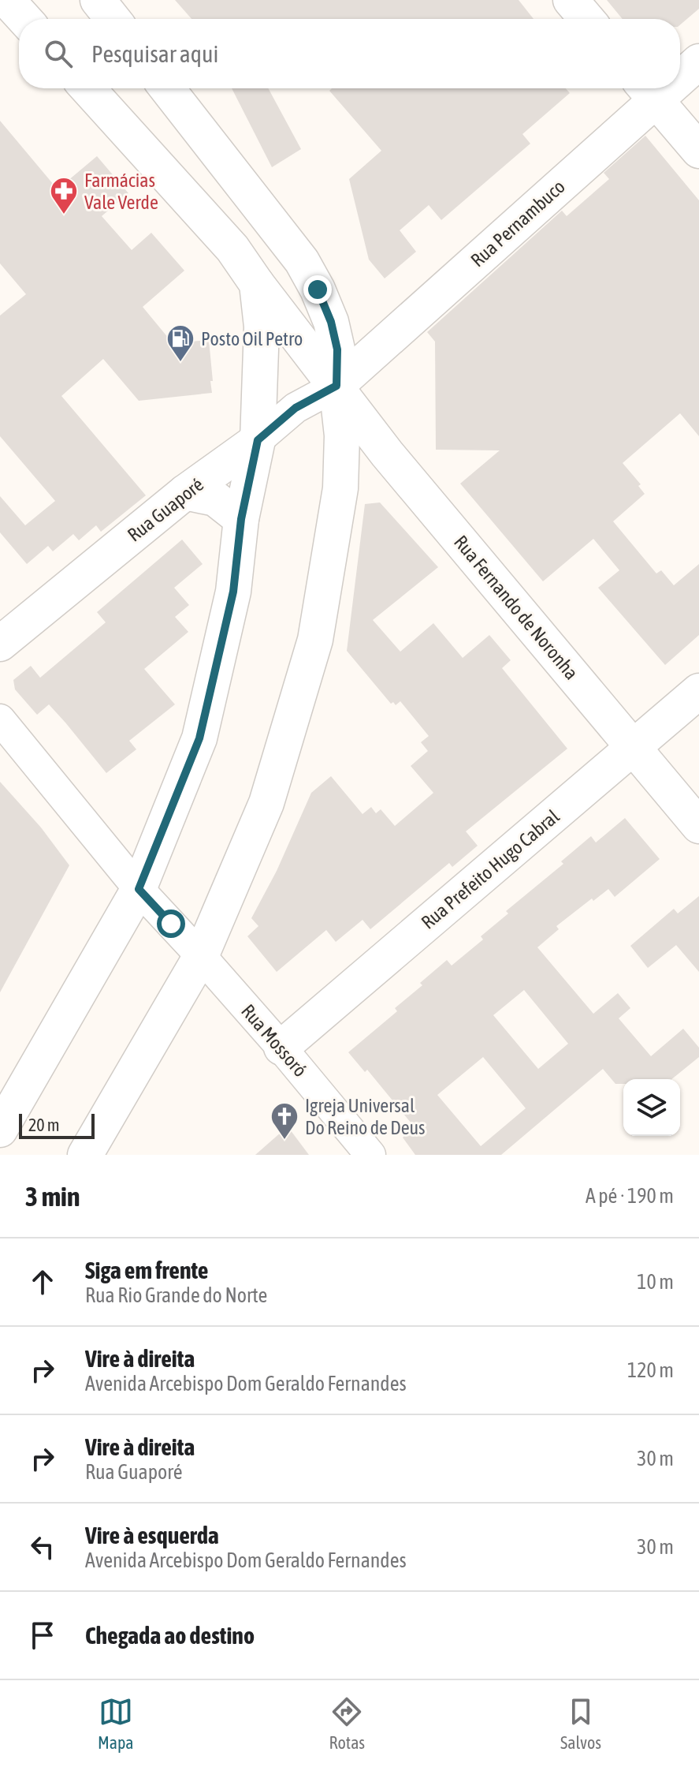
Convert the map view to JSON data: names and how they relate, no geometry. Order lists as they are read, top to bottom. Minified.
{"streets":{"main road":["Rua Pernambuco","Rua Guaporé","Rua Fernando de Noronha","Rua Prefeito Hugo Cabral"],"street":["Rua Mossoró"]},"crossings":[["Rua Pernambuco","Rua Guaporé"],["Rua Pernambuco","Rua Fernando de Noronha"],["Rua Guaporé","Rua Fernando de Noronha"],["Rua Fernando de Noronha","Rua Prefeito Hugo Cabral"],["Rua Prefeito Hugo Cabral","Rua Mossoró"]],"places":{"pharmacy":["Farmácias Vale Verde"],"fuel station":["Posto Oil Petro"],"church":["Igreja Universal Do Reino de Deus"]},"scale_bar":"20 m","page":{"search":"Pesquisar aqui","scale":"20 m","heading":["3 min","A pé · 190 m"],"list":[["Siga em frente","Rua Rio Grande do Norte","10 m"],["Vire à direita","Avenida Arcebispo Dom Geraldo Fernandes","120 m"],["Vire à direita","Rua Guaporé","30 m"],["Vire à esquerda","Avenida Arcebispo Dom Geraldo Fernandes","30 m"],"Chegada ao destino"],"nav":["Mapa","Rotas","Salvos"]}}
